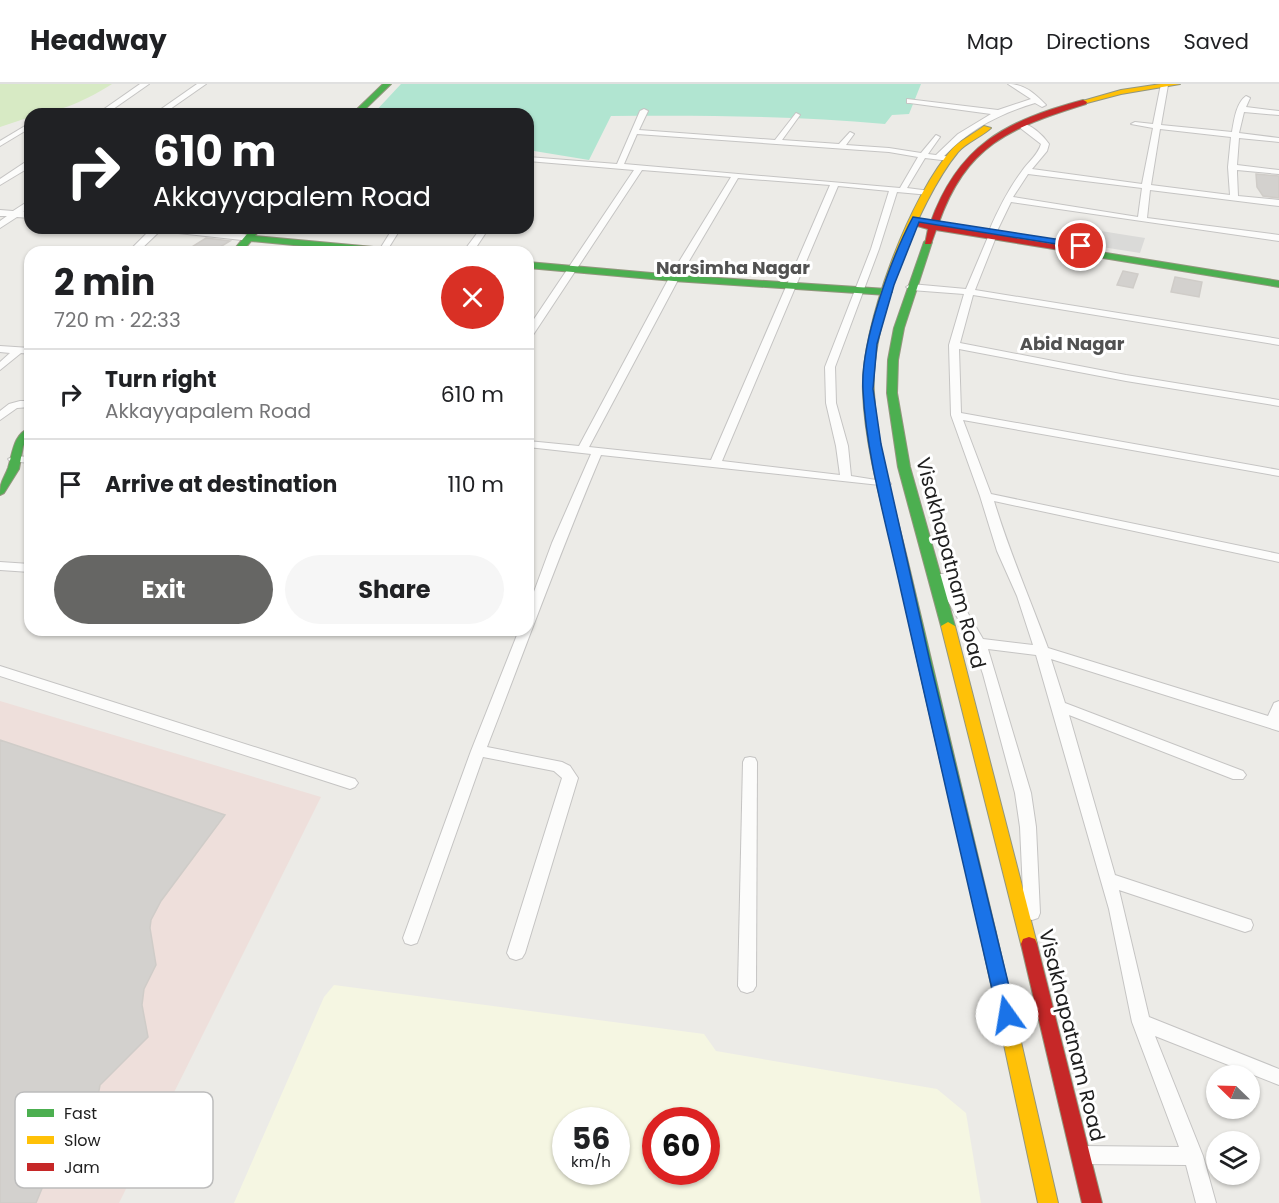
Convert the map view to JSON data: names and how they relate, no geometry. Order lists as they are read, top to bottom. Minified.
{"streets":{"main road":["Visakhapatnam Road"]},"districts":["Narsimha Nagar","Abid Nagar"],"legend":["Fast","Slow","Jam"],"north":"top left","page":{"header":"Headway","nav":["Map","Directions","Saved"],"turn":["610 m","Akkayyapalem Road"],"heading":["2 min","720 m · 22:33"],"list":[{"name":"Turn right","note":"Akkayyapalem Road","value":"610 m"},{"name":"Arrive at destination","value":"110 m"}],"buttons":["Exit","Share"],"speed":"56 km/h","limit":"60"}}
